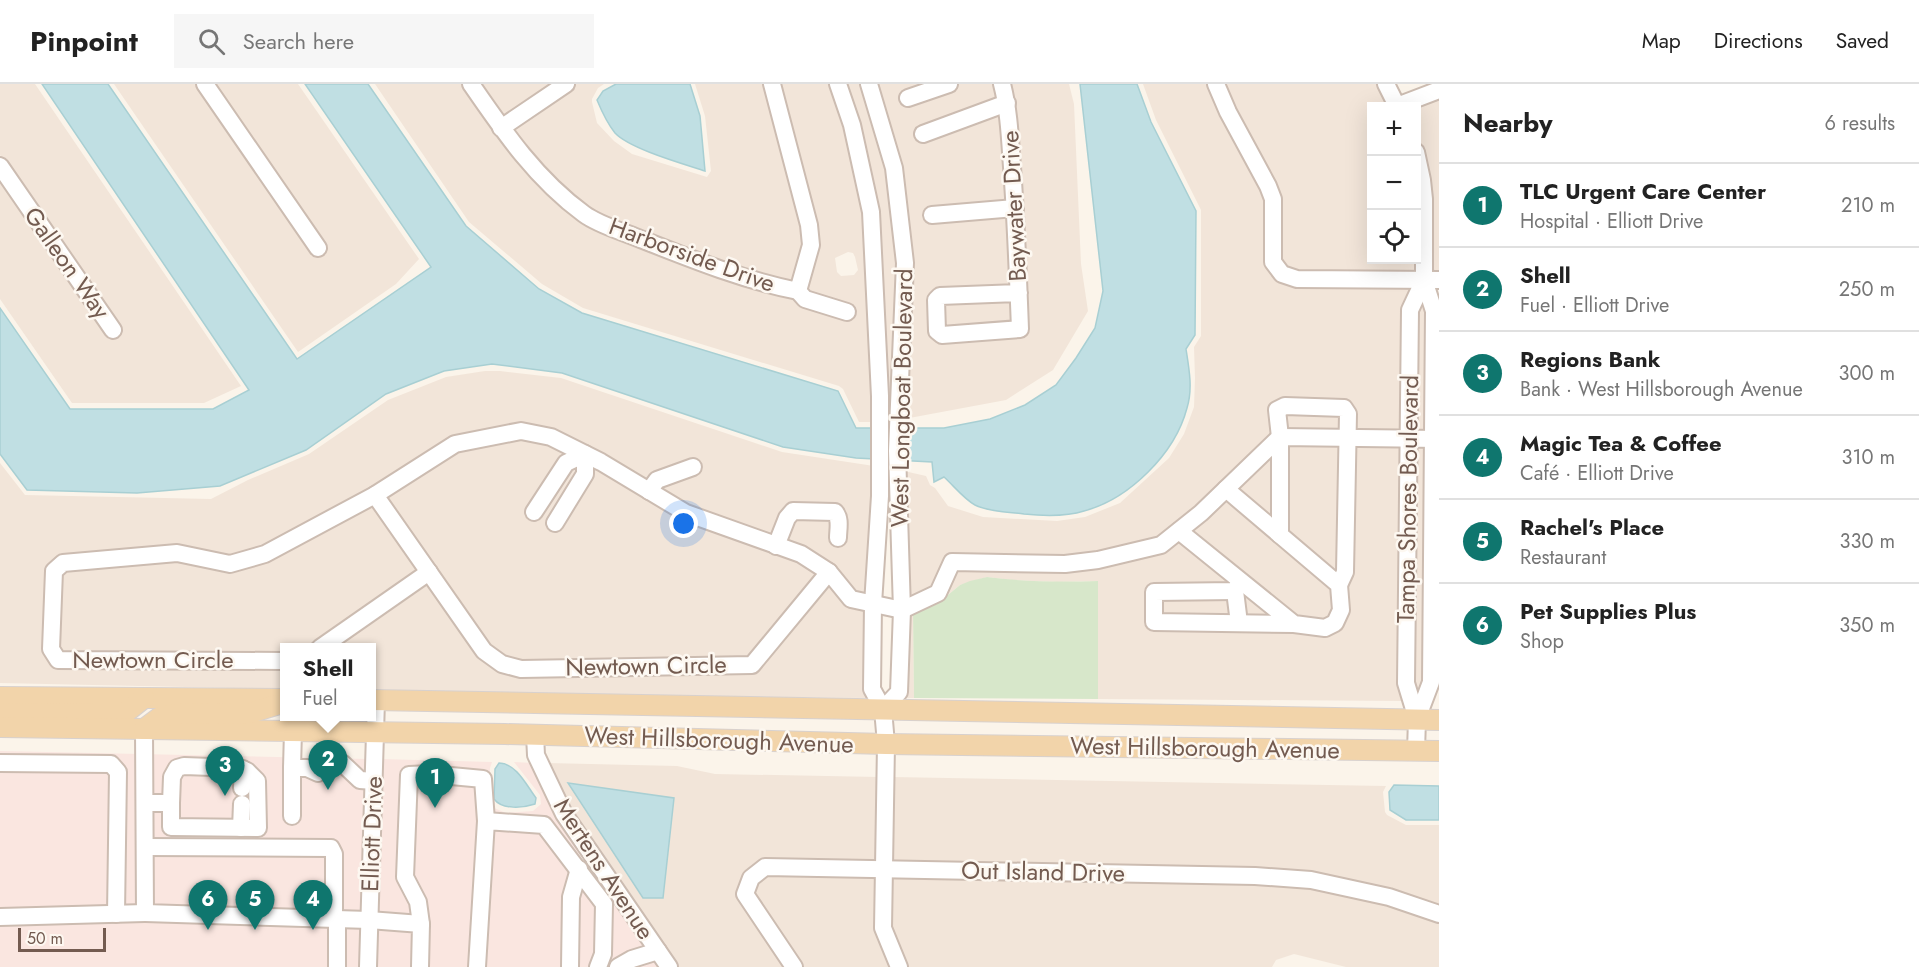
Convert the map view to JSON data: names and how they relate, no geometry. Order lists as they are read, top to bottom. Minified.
{"streets":{"main road":["West Hillsborough Avenue"],"street":["Baywater Drive","Harborside Drive","Galleon Way","West Longboat Boulevard","Tampa Shores Boulevard","Newtown Circle","Elliott Drive","Mertens Avenue","Out Island Drive"]},"crossings":[["West Longboat Boulevard","Newtown Circle"],["West Longboat Boulevard","West Hillsborough Avenue"],["West Longboat Boulevard","Out Island Drive"],["Tampa Shores Boulevard","West Hillsborough Avenue"],["West Hillsborough Avenue","Elliott Drive"],["West Hillsborough Avenue","Mertens Avenue"]],"scale_bar":"50 m","page":{"header":"Pinpoint","search":"Search here","nav":["Map","Directions","Saved"],"heading":["Nearby","6 results"],"map_buttons":["+","−"],"list":[{"mark":"1","name":"TLC Urgent Care Center","note":"Hospital · Elliott Drive","value":"210 m"},{"mark":"2","name":"Shell","note":"Fuel · Elliott Drive","value":"250 m"},{"mark":"3","name":"Regions Bank","note":"Bank · West Hillsborough Avenue","value":"300 m"},{"mark":"4","name":"Magic Tea & Coffee","note":"Café · Elliott Drive","value":"310 m"},{"mark":"5","name":"Rachel's Place","note":"Restaurant","value":"330 m"},{"mark":"6","name":"Pet Supplies Plus","note":"Shop","value":"350 m"}],"popup":["Shell","Fuel"],"pins":["2","3","1","4","5","6"],"scale":"50 m"}}
